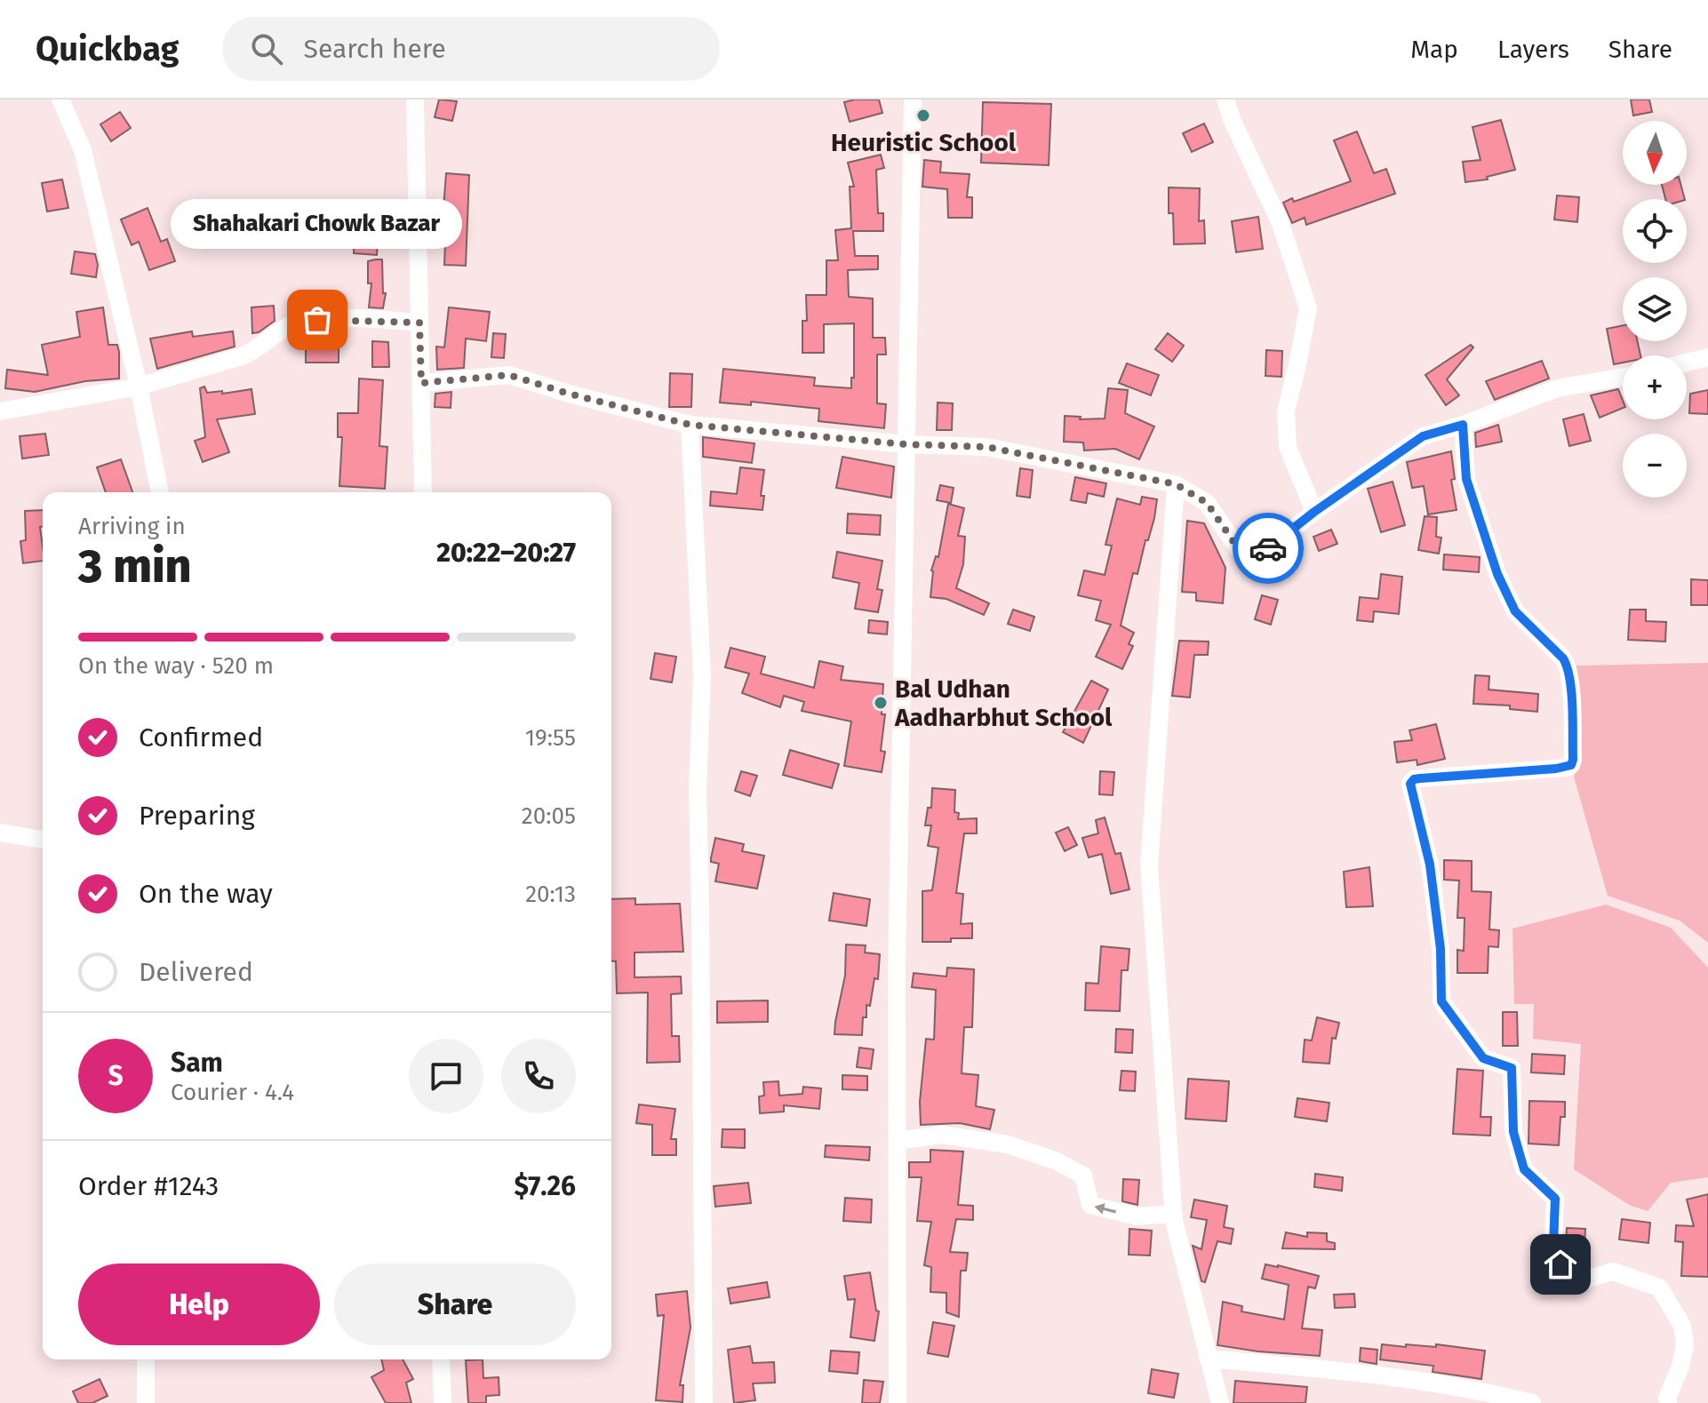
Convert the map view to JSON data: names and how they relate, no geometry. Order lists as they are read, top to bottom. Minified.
{"places":["Heuristic School","Shahakari Chowk Bazar","Bal Udhan Aadharbhut School"],"north":"bottom","page":{"header":"Quickbag","search":"Search here","nav":["Map","Layers","Share"],"map_buttons":["+","−"],"bubble":"Shahakari Chowk Bazar","heading":["3 min","Arriving in","20:22–20:27"],"panel":["Sam","Courier · 4.4","Order #1243","$7.26"],"bar":"On the way · 520 m","list":[["Confirmed","19:55"],["Preparing","20:05"],["On the way","20:13"],"Delivered"],"round":"S","buttons":["Help","Share"]}}
